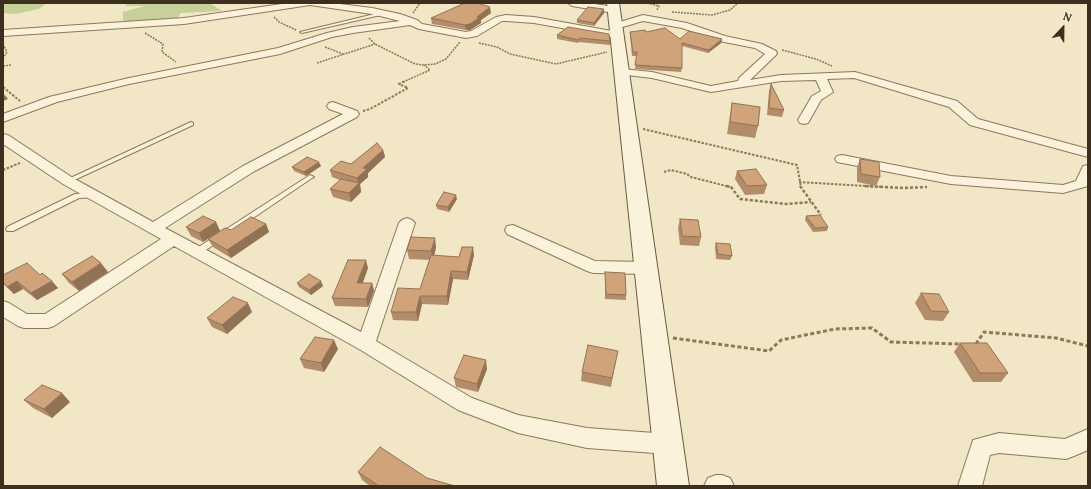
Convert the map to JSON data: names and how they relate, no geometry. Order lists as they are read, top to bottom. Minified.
{"north":"top"}
